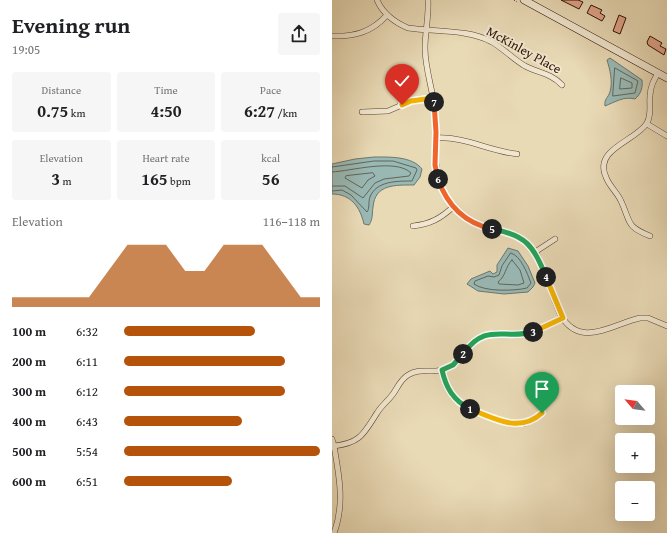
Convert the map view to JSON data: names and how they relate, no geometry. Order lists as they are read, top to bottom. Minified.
{"streets":{"street":["McKinley Place"]},"north":"top left","page":{"heading":["Evening run","19:05"],"stats":[["Distance","0.75 km"],["Time","4:50"],["Pace","6:27 /km"],["Elevation","3 m"],["Heart rate","165 bpm"],["kcal","56"]],"pins":["7","6","5","4","3","2","1"],"chart":["Elevation","116–118 m"],"list":[{"name":"100 m","note":"6:32"},{"name":"200 m","note":"6:11"},{"name":"300 m","note":"6:12"},{"name":"400 m","note":"6:43"},{"name":"500 m","note":"5:54"},{"name":"600 m","note":"6:51"}],"map_buttons":["+","−"]}}
